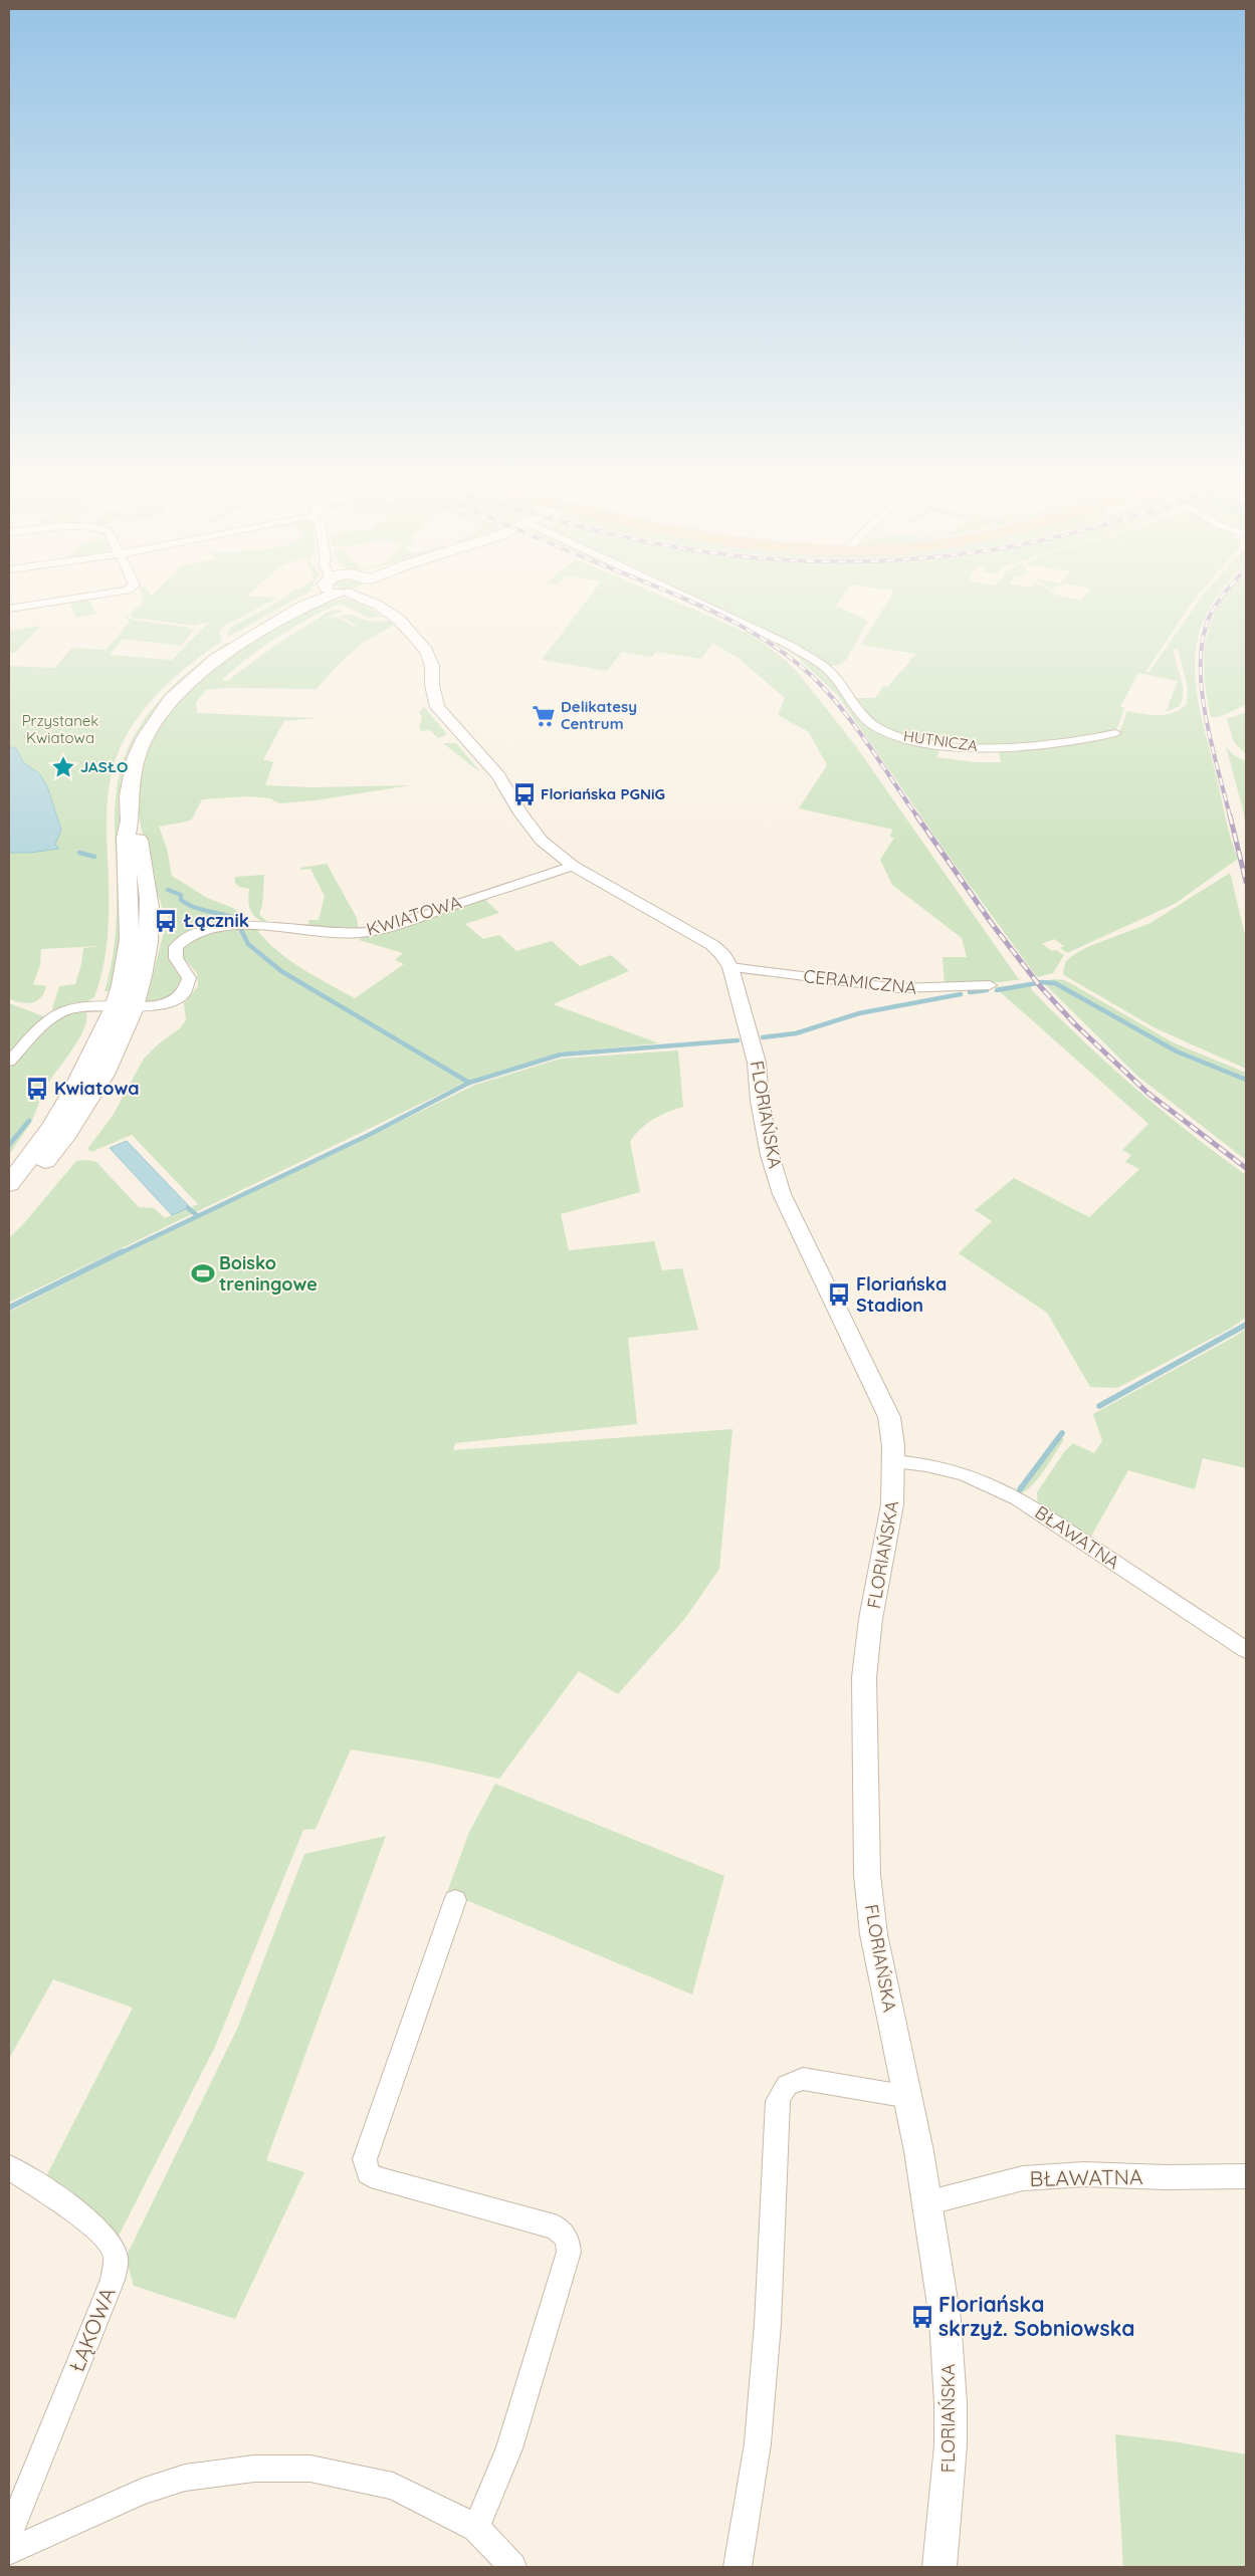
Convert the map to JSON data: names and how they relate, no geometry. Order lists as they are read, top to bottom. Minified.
{"streets":{"street":["HUTNICZA","KWIATOWA","CERAMICZNA","FLORIAŃSKA","BŁAWATNA","ŁĄKOWA"]},"crossings":[["KWIATOWA","FLORIAŃSKA"],["CERAMICZNA","FLORIAŃSKA"],["FLORIAŃSKA","BŁAWATNA"]],"parks":["Przystanek Kwiatowa"],"places":{"supermarket":["Delikatesy Centrum"],"place":["JASŁO"],"bus stop":["Floriańska PGNiG","Łącznik","Kwiatowa","Floriańska Stadion","Floriańska skrzyż. Sobniowska"],"sports":["Boisko treningowe"]}}
